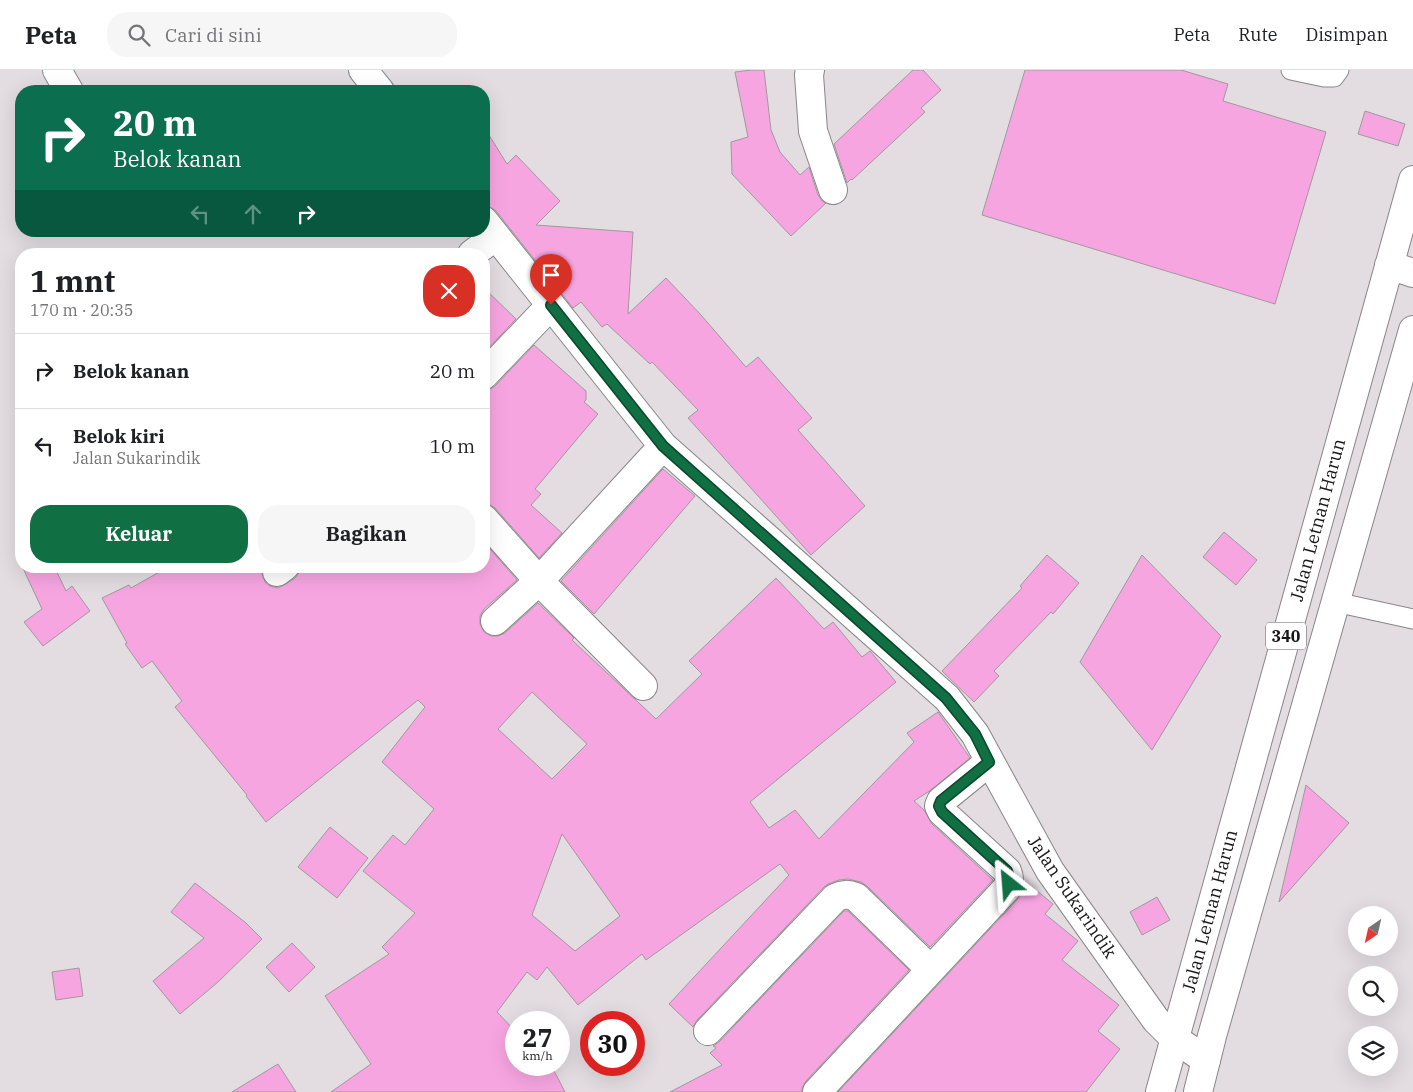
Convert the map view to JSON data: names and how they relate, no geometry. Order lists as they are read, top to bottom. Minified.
{"streets":{"street":["Jalan Letnan Harun","340","Jalan Sukarindik"]},"crossings":[["Jalan Letnan Harun","Jalan Sukarindik"]],"north":"bottom left","page":{"header":"Peta","search":"Cari di sini","nav":["Peta","Rute","Disimpan"],"turn":["20 m","Belok kanan"],"heading":["1 mnt","170 m · 20:35"],"list":[{"name":"Belok kanan","value":"20 m"},{"name":"Belok kiri","note":"Jalan Sukarindik","value":"10 m"}],"buttons":["Keluar","Bagikan"],"speed":"27 km/h","limit":"30"}}
